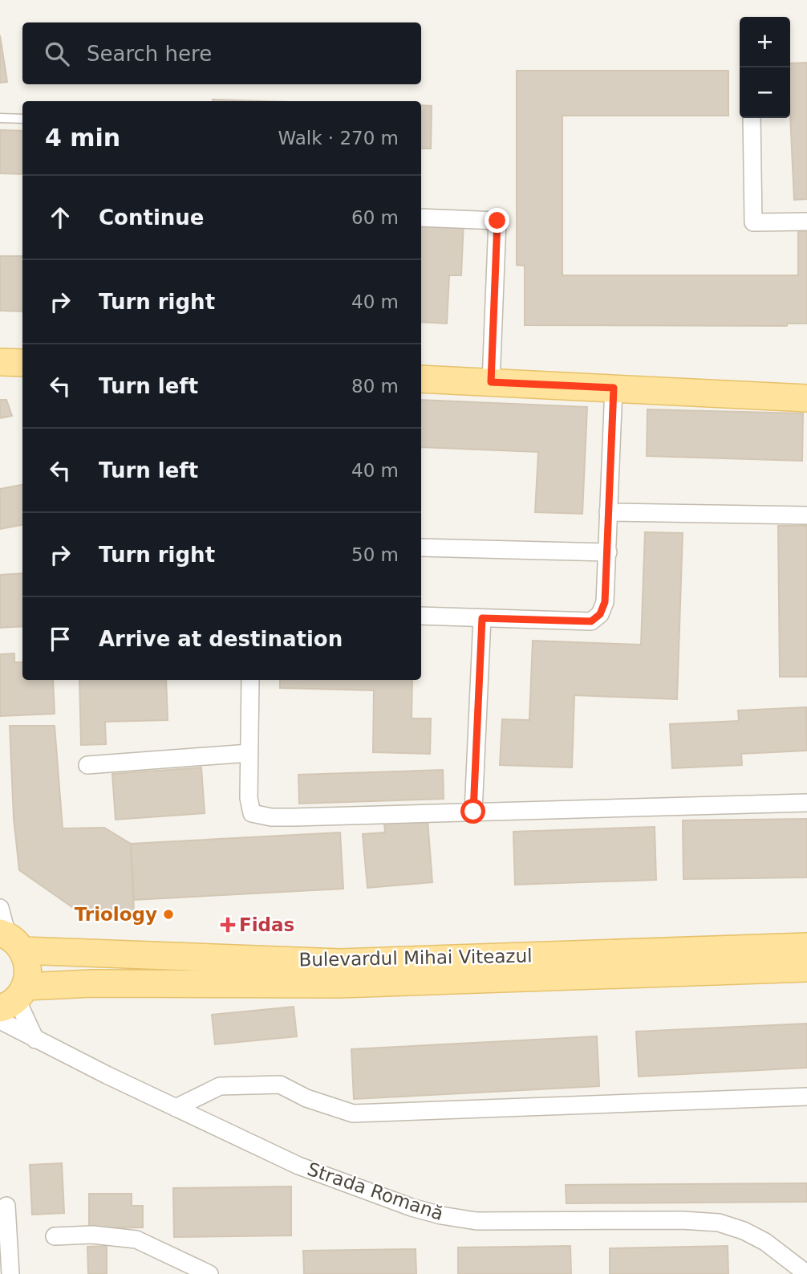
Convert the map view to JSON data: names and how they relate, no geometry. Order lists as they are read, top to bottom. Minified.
{"streets":{"main road":["Bulevardul Mihai Viteazul"],"street":["Strada Romană"]},"places":{"other":["Triology"],"health":["Fidas"]},"page":{"map_buttons":["+","−"],"search":"Search here","heading":["4 min","Walk · 270 m"],"list":[["Continue","60 m"],["Turn right","40 m"],["Turn left","80 m"],["Turn left","40 m"],["Turn right","50 m"],"Arrive at destination"]}}
